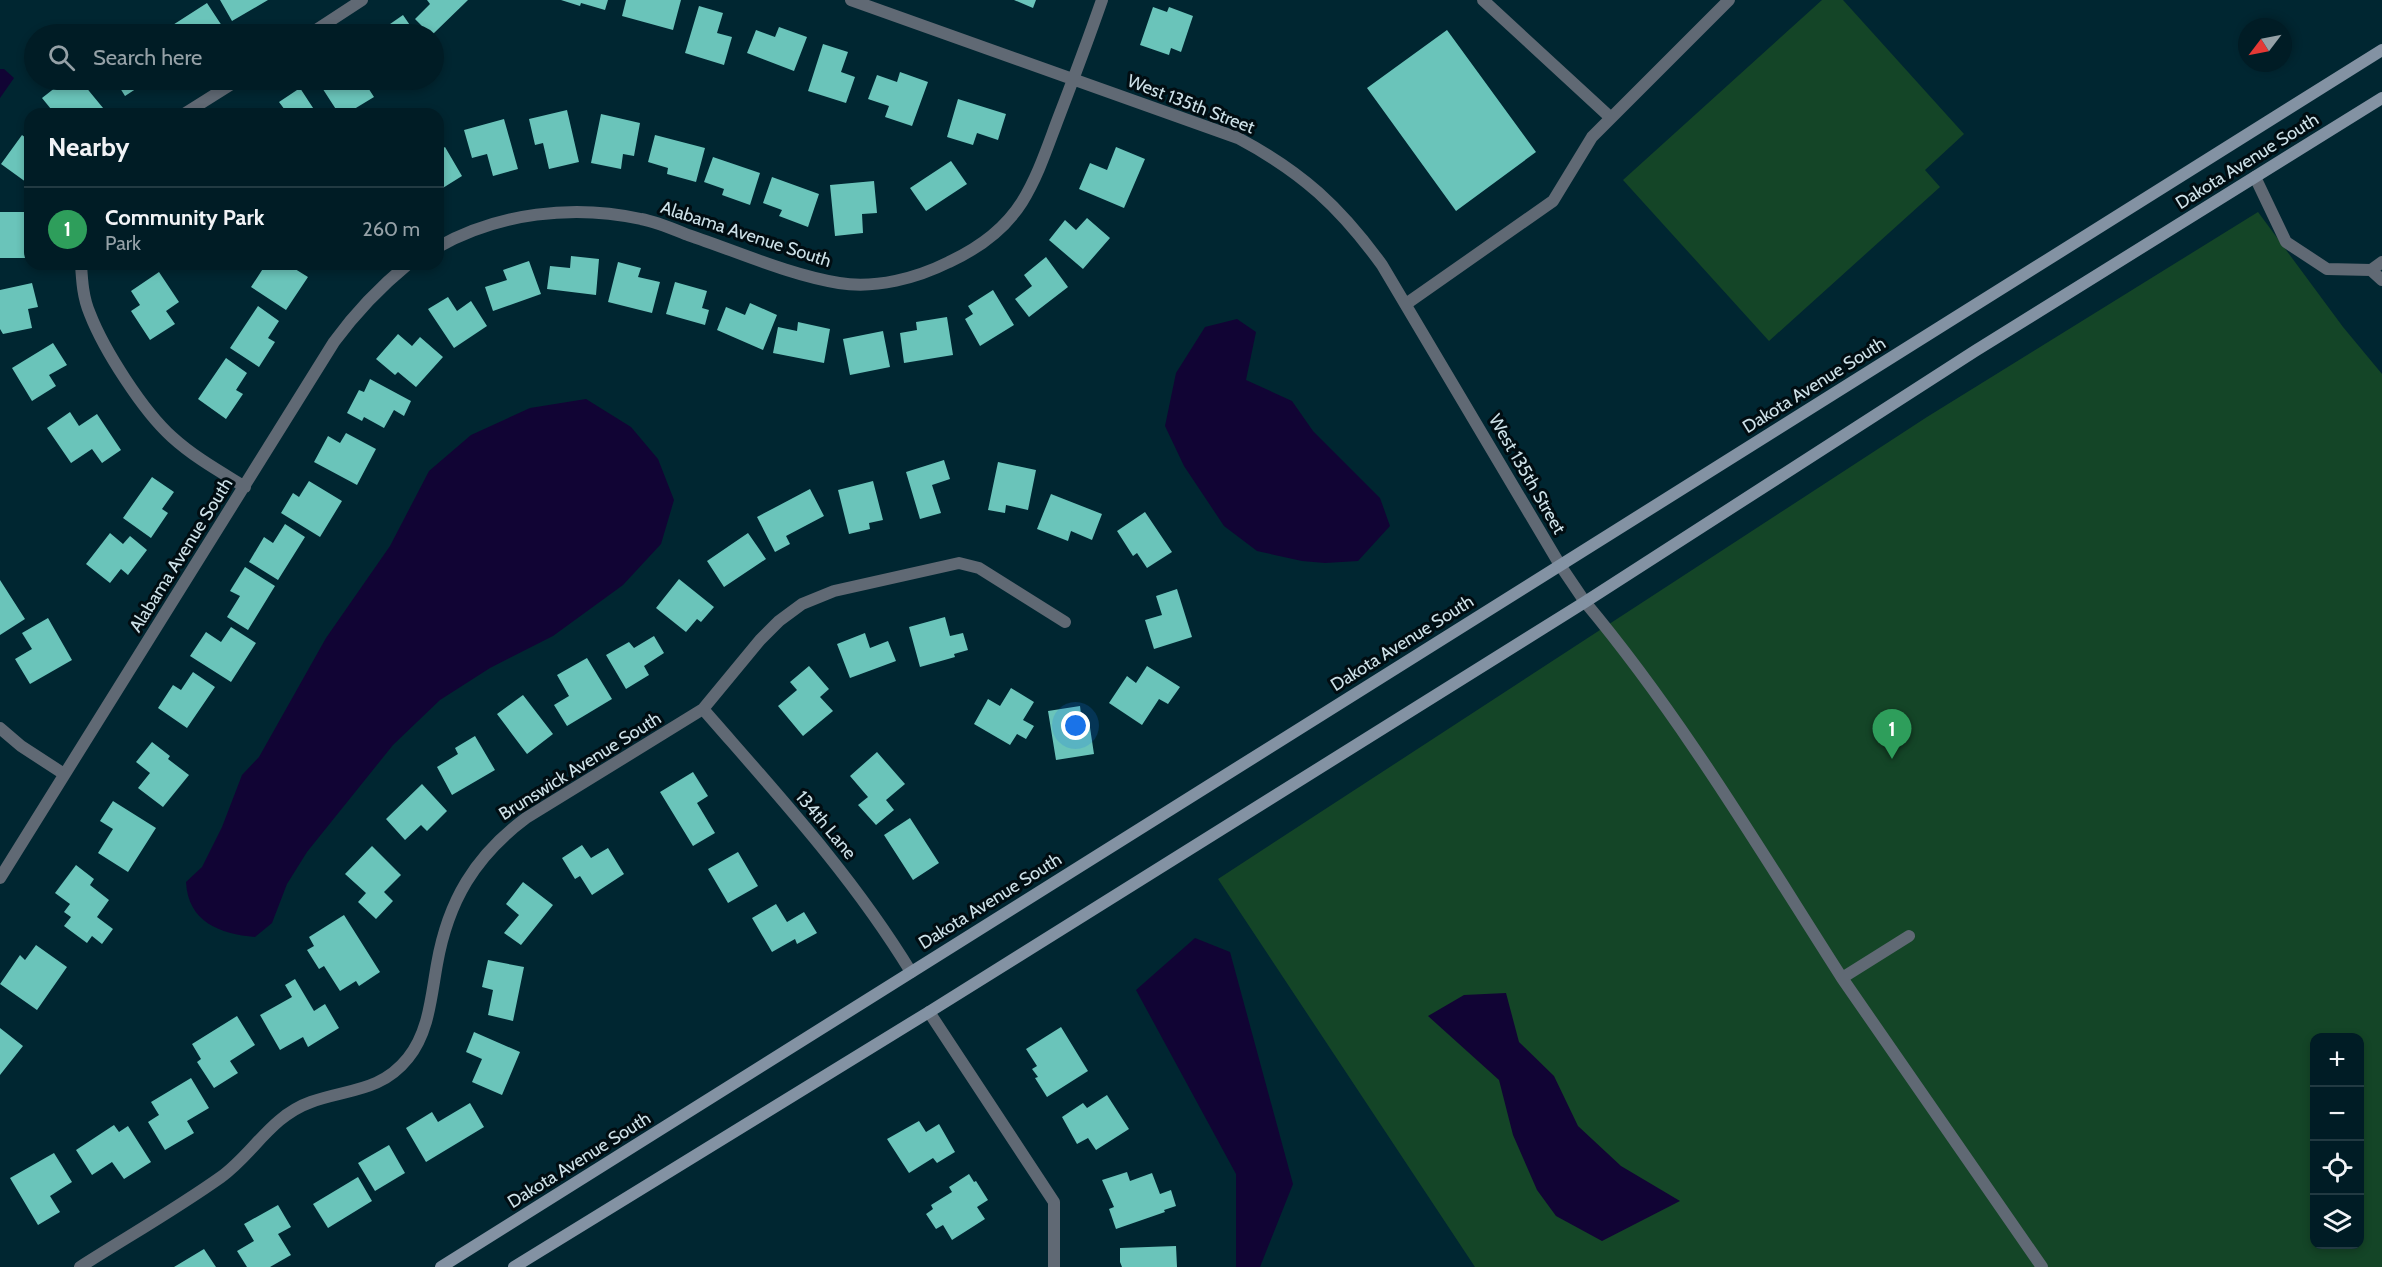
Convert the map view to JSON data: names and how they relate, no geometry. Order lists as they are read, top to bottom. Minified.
{"streets":{"main road":["Dakota Avenue South"],"street":["West 135th Street","Alabama Avenue South","Brunswick Avenue South","134th Lane"]},"crossings":[["West 135th Street","Dakota Avenue South"],["West 135th Street","Alabama Avenue South"],["Dakota Avenue South","134th Lane"],["Brunswick Avenue South","134th Lane"]],"north":"bottom left","page":{"search":"Search here","heading":"Nearby","list":[{"mark":"1","name":"Community Park","note":"Park","value":"260 m"}],"pins":"1","map_buttons":["+","−"]}}
